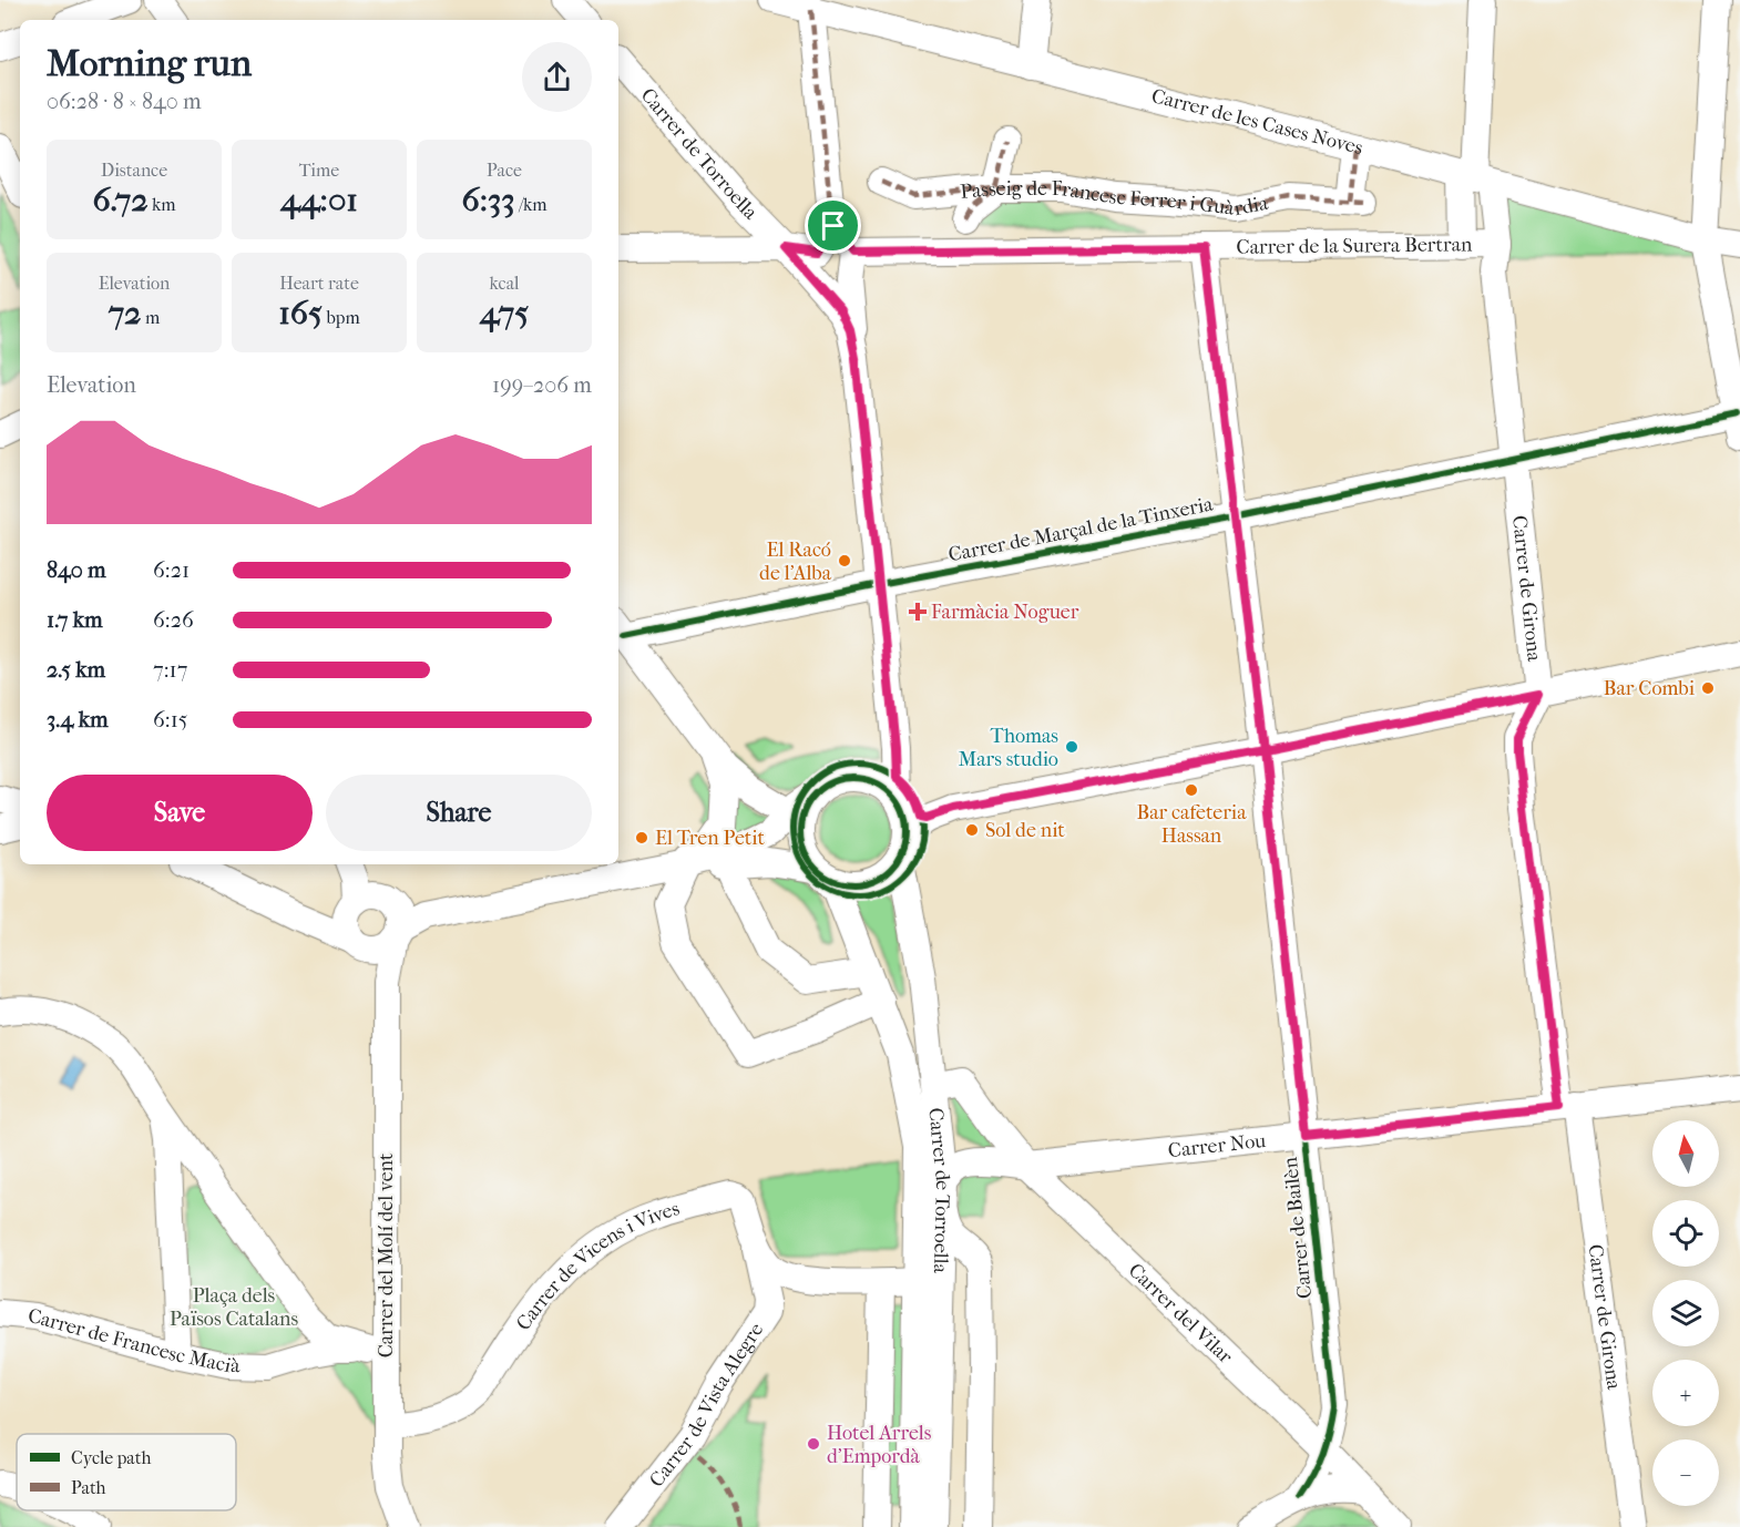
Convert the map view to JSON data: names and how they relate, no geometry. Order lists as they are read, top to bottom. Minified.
{"streets":{"street":["Carrer de les Cases Noves","Carrer de Torroella","Passeig de Francesc Ferrer i Guàrdia","Carrer de la Surera Bertran","Carrer de Marçal de la Tinxeria","Carrer de Girona","Carrer Nou","Carrer de Bailèn","Carrer del Molí del vent","Carrer de Vicens i Vives","Carrer del Vilar","Carrer de Francesc Macià","Carrer de Vista Alegre"]},"crossings":[["Carrer de les Cases Noves","Passeig de Francesc Ferrer i Guàrdia"],["Carrer de les Cases Noves","Carrer de Girona"],["Carrer de Torroella","Carrer de la Surera Bertran"],["Carrer de Torroella","Carrer de Marçal de la Tinxeria"],["Carrer de la Surera Bertran","Carrer de Girona"],["Carrer de la Surera Bertran","Carrer de Bailèn"],["Carrer de Marçal de la Tinxeria","Carrer de Girona"],["Carrer de Marçal de la Tinxeria","Carrer de Bailèn"],["Carrer de Girona","Carrer Nou"],["Carrer Nou","Carrer de Bailèn"],["Carrer Nou","Carrer del Vilar"],["Carrer de Bailèn","Carrer del Vilar"],["Carrer del Molí del vent","Carrer de Vicens i Vives"],["Carrer del Molí del vent","Carrer de Francesc Macià"],["Carrer de Vicens i Vives","Carrer de Vista Alegre"]],"parks":["Plaça dels Països Catalans"],"places":{"other":["El Racó de l'Alba","Bar Combi","Thomas Mars studio","Bar cafeteria Hassan","Sol de nit","El Tren Petit","Hotel Arrels d'Empordà"],"health":["Farmàcia Noguer"]},"legend":["Cycle path","Path"],"north":"top","page":{"heading":["Morning run","06:28 · 8 × 840 m"],"stats":[["Distance","6.72 km"],["Time","44:01"],["Pace","6:33 /km"],["Elevation","72 m"],["Heart rate","165 bpm"],["kcal","475"]],"chart":["Elevation","199–206 m"],"list":[{"name":"840 m","note":"6:21"},{"name":"1.7 km","note":"6:26"},{"name":"2.5 km","note":"7:17"},{"name":"3.4 km","note":"6:15"}],"buttons":["Save","Share"],"map_buttons":["+","−"]}}
